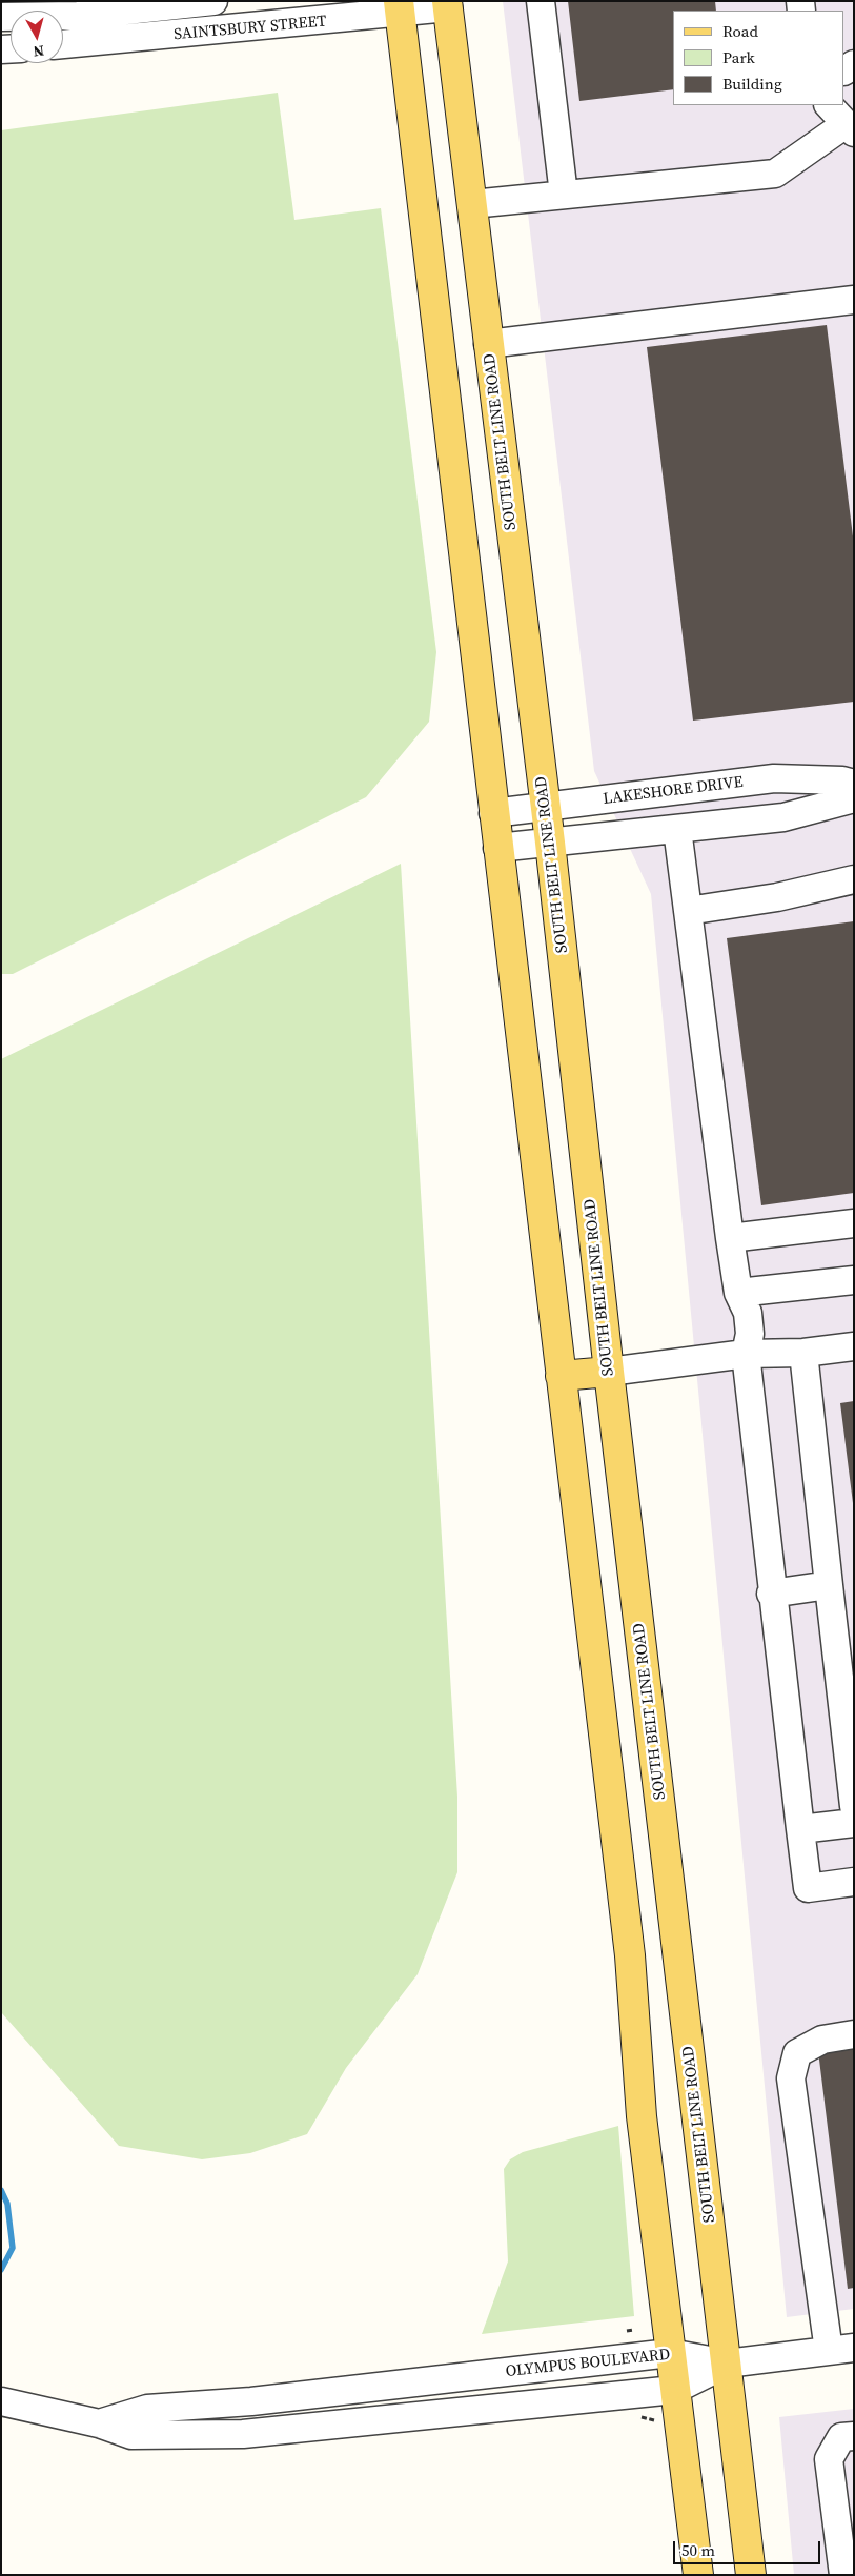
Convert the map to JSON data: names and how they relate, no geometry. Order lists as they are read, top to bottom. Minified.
{"streets":{"main road":["SOUTH BELT LINE ROAD"],"street":["SAINTSBURY STREET","LAKESHORE DRIVE","OLYMPUS BOULEVARD"]},"crossings":[["SAINTSBURY STREET","SOUTH BELT LINE ROAD"],["SOUTH BELT LINE ROAD","LAKESHORE DRIVE"],["SOUTH BELT LINE ROAD","OLYMPUS BOULEVARD"]],"legend":["Road","Park","Building"],"scale_bar":"50 m","north":"bottom"}
